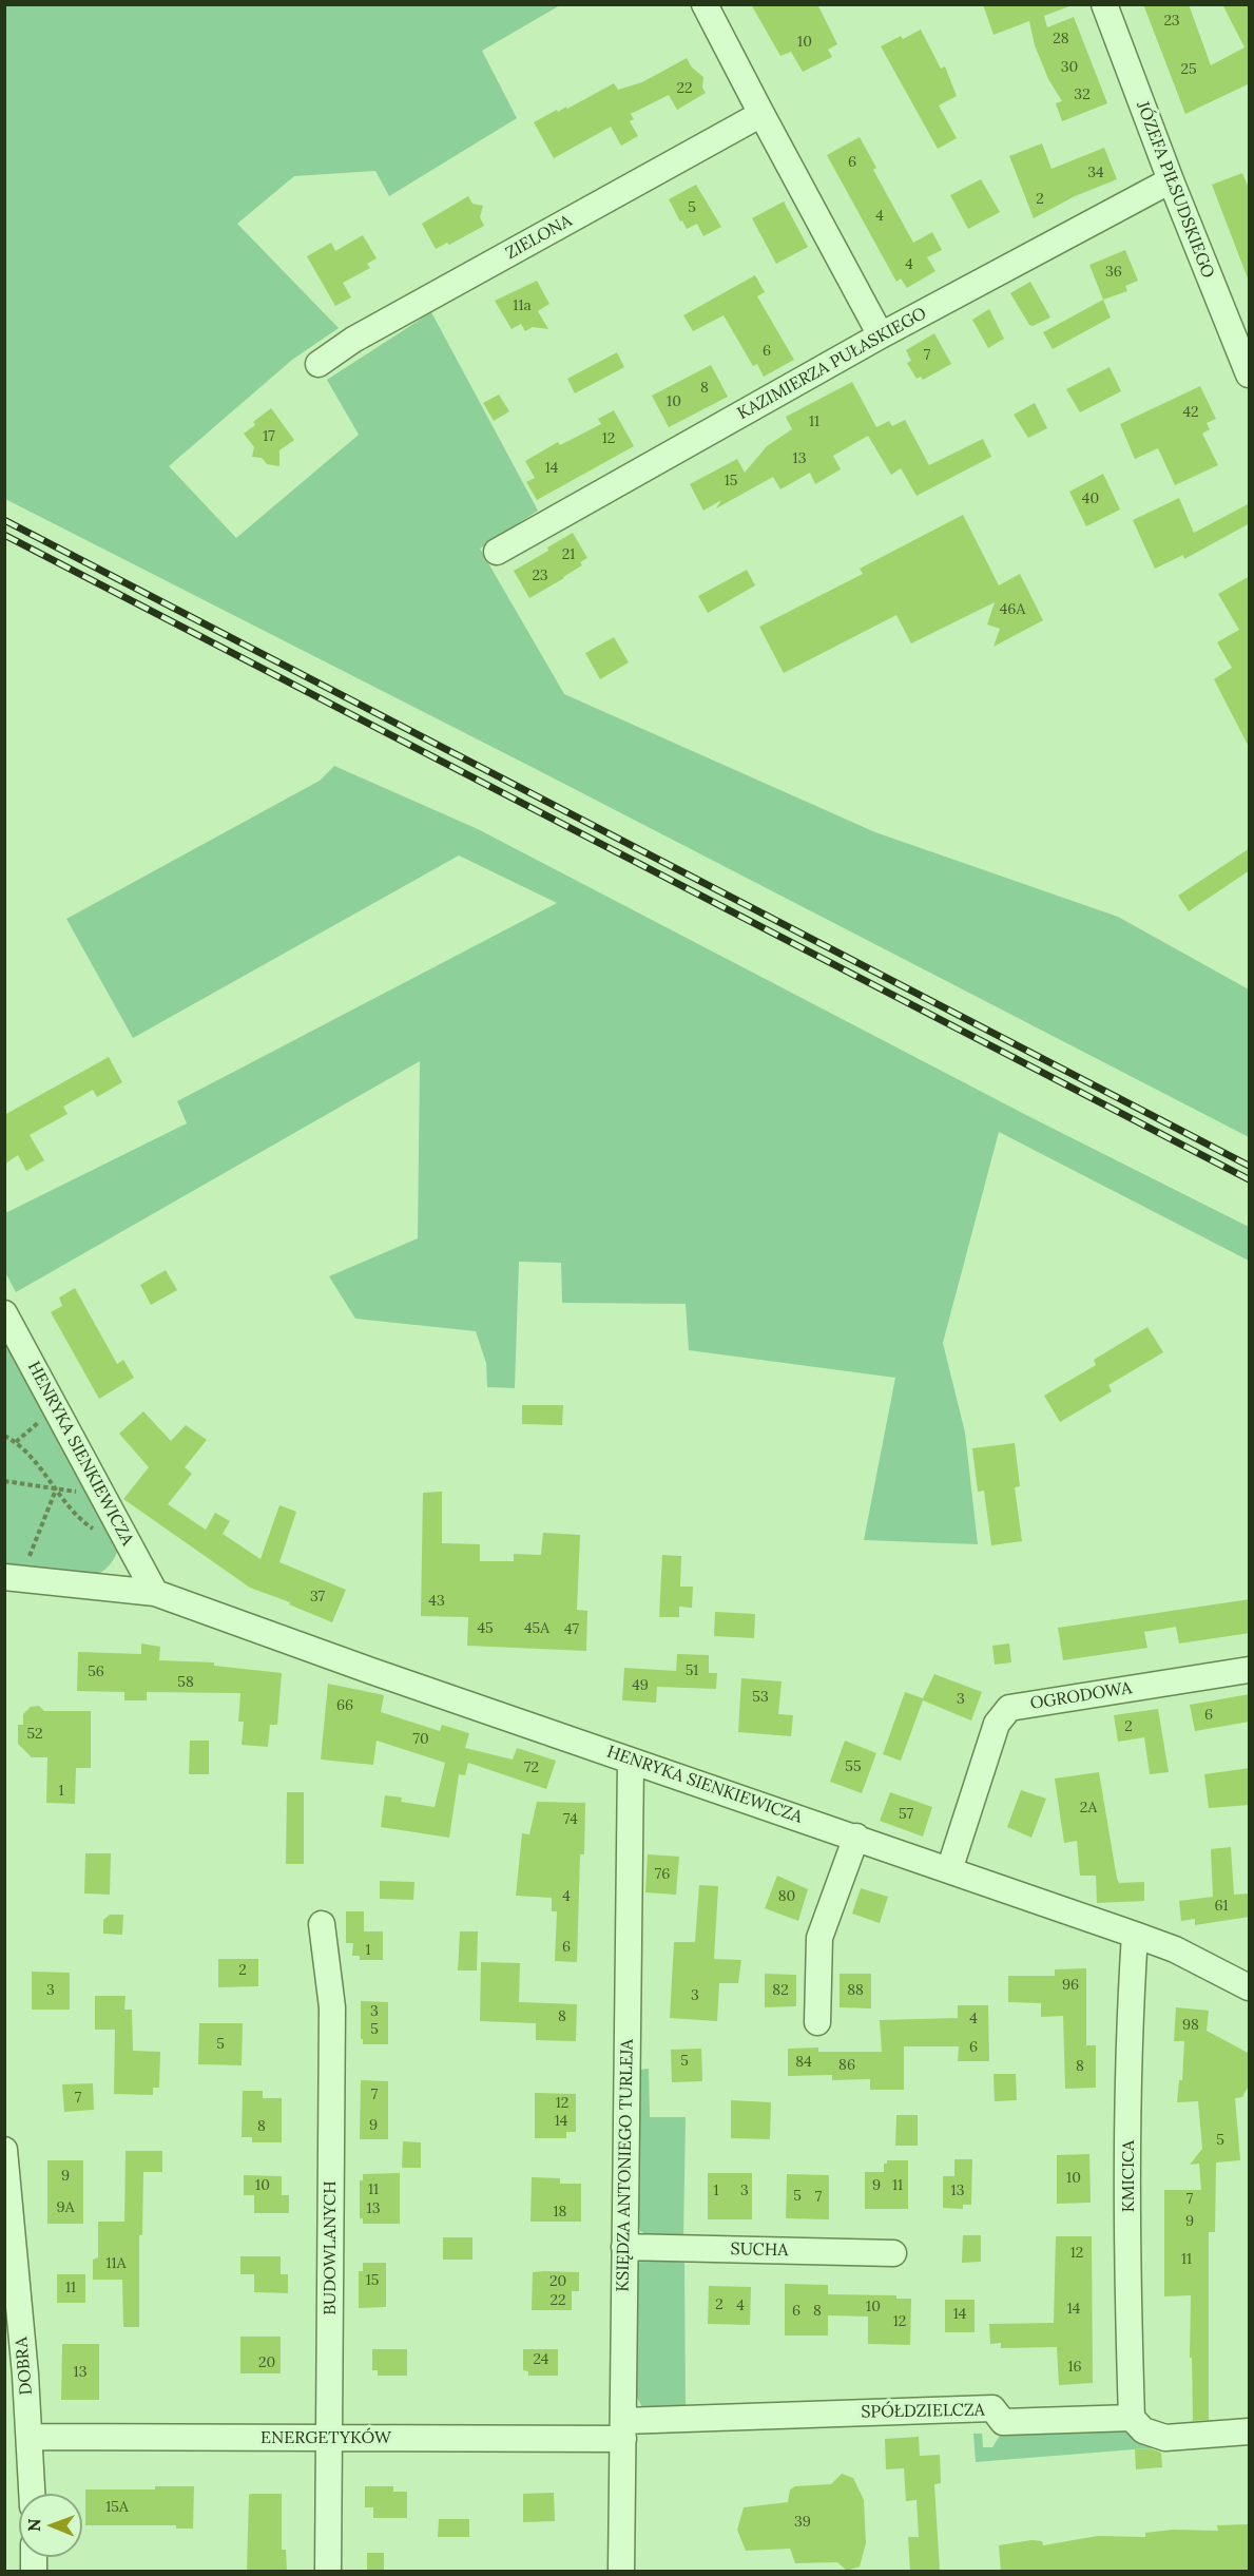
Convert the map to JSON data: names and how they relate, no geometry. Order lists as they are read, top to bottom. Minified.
{"streets":{"street":["JÓZEFA PIŁSUDSKIEGO","ZIELONA","KAZIMIERZA PUŁASKIEGO","HENRYKA SIENKIEWICZA","OGRODOWA","KSIĘDZA ANTONIEGO TURLEJA","KMICICA","BUDOWLANYCH","SUCHA","DOBRA","SPÓŁDZIELCZA","ENERGETYKÓW"]},"crossings":[["JÓZEFA PIŁSUDSKIEGO","KAZIMIERZA PUŁASKIEGO"],["HENRYKA SIENKIEWICZA","OGRODOWA"],["HENRYKA SIENKIEWICZA","KSIĘDZA ANTONIEGO TURLEJA"],["HENRYKA SIENKIEWICZA","KMICICA"],["KSIĘDZA ANTONIEGO TURLEJA","SUCHA"],["KSIĘDZA ANTONIEGO TURLEJA","SPÓŁDZIELCZA"],["KSIĘDZA ANTONIEGO TURLEJA","ENERGETYKÓW"],["KMICICA","SPÓŁDZIELCZA"],["BUDOWLANYCH","ENERGETYKÓW"],["DOBRA","ENERGETYKÓW"],["SPÓŁDZIELCZA","ENERGETYKÓW"]],"house_numbers":["23","28","10","30","25","22","32","6","34","2","5","4","4","36","11a","6","7","8","10","42","11","17","12","13","14","15","40","21","23","46A","37","43","45","45A","47","51","56","58","49","53","3","66","6","2","52","70","55","72","1","2A","57","74","76","4","80","61","6","1","2","96","3","82","88","3","3","8","4","98","5","5","6","5","84","86","8","7","7","12","14","9","8","5","9","10","10","9","11","11","1","3","13","5","7","7","9A","13","18","9","12","11","11A","15","20","11","22","2","4","10","14","6","8","14","12","24","20","16","13","15A","39"],"north":"left"}
